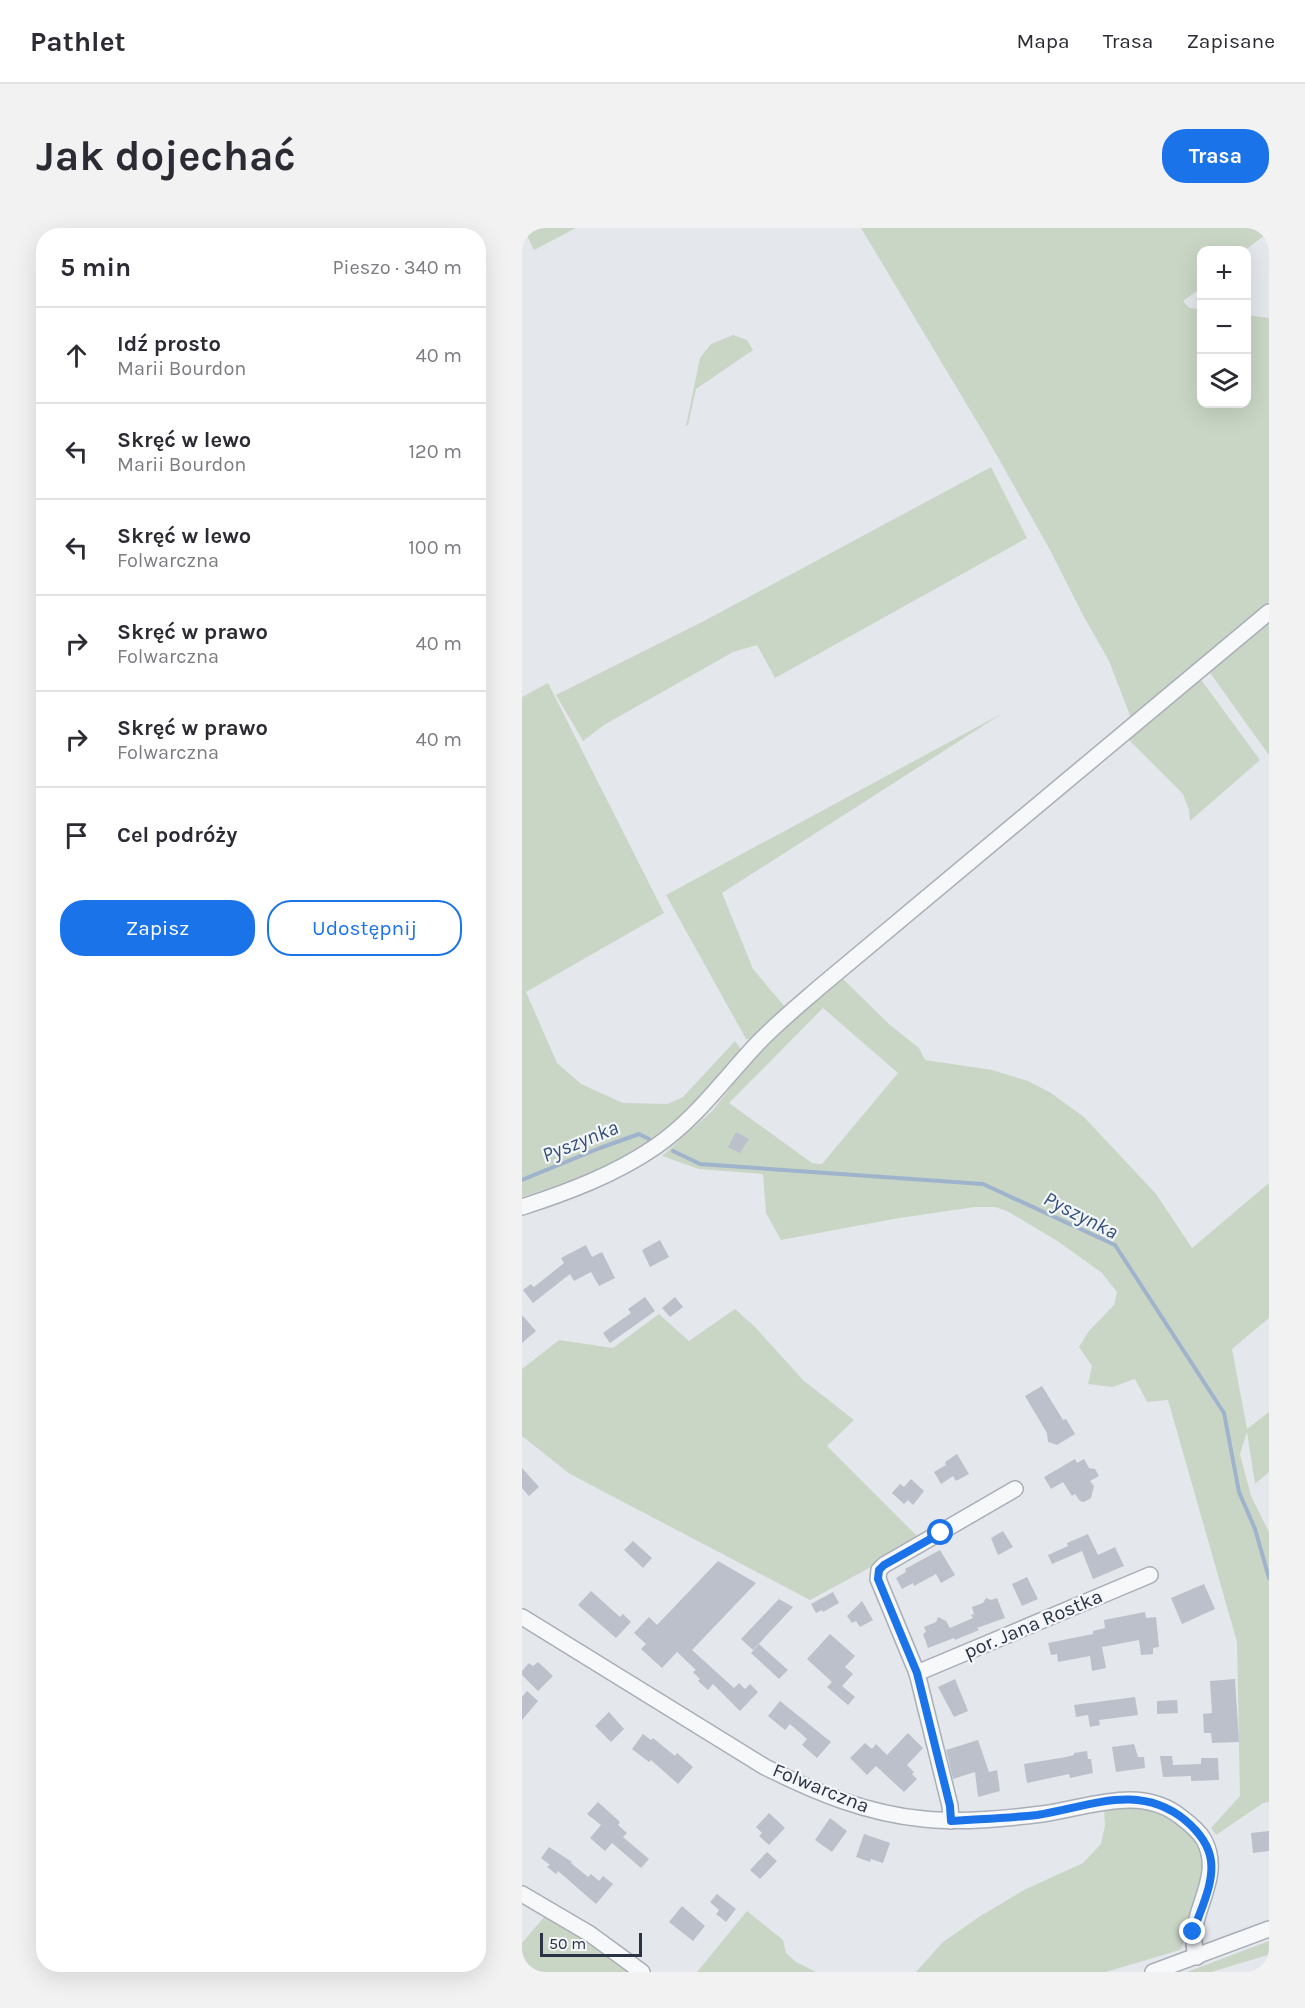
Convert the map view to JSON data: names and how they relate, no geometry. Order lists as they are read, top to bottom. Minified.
{"streets":{"street":["por. Jana Rostka","Folwarczna"]},"water":["Pyszynka"],"scale_bar":"50 m","page":{"header":"Pathlet","nav":["Mapa","Trasa","Zapisane"],"buttons":["Trasa",["Zapisz","Udostępnij"]],"title":"Jak dojechać","heading":["5 min","Pieszo · 340 m"],"map_buttons":["+","−"],"list":[["Idź prosto","Marii Bourdon","40 m"],["Skręć w lewo","Marii Bourdon","120 m"],["Skręć w lewo","Folwarczna","100 m"],["Skręć w prawo","Folwarczna","40 m"],["Skręć w prawo","Folwarczna","40 m"],"Cel podróży"],"scale":"50 m"}}
